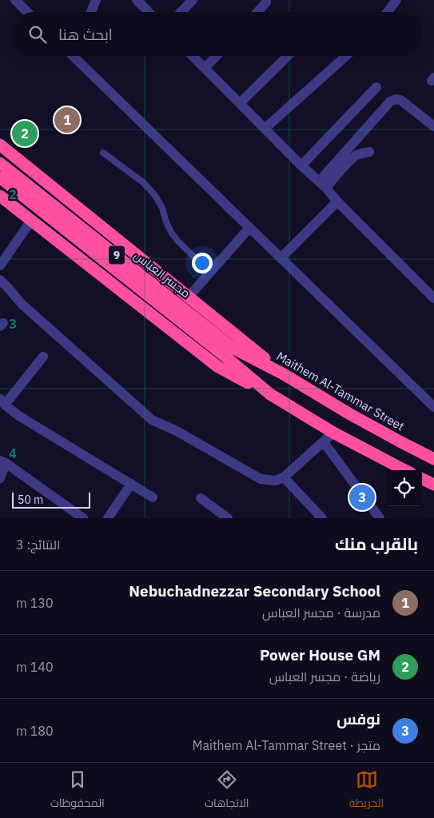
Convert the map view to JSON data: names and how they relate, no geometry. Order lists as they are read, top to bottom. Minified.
{"streets":{"highway":["9","مجسر العباس","Maithem Al-Tammar Street"]},"crossings":[["9","مجسر العباس"],["9","Maithem Al-Tammar Street"],["مجسر العباس","Maithem Al-Tammar Street"]],"scale_bar":"50 m","page":{"search":"ابحث هنا","pins":["1","2","3"],"scale":"50 m","heading":["بالقرب منك","النتائج: 3"],"list":[{"mark":"1","name":"Nebuchadnezzar Secondary School","note":"مدرسة · مجسر العباس","value":"130 m"},{"mark":"2","name":"Power House GM","note":"رياضة · مجسر العباس","value":"140 m"},{"mark":"3","name":"نوفس","note":"متجر · Maithem Al-Tammar Street","value":"180 m"}],"nav":["الخريطة","الاتجاهات","المحفوظات"]},"grid":{"rows":["2","3","4"]}}
